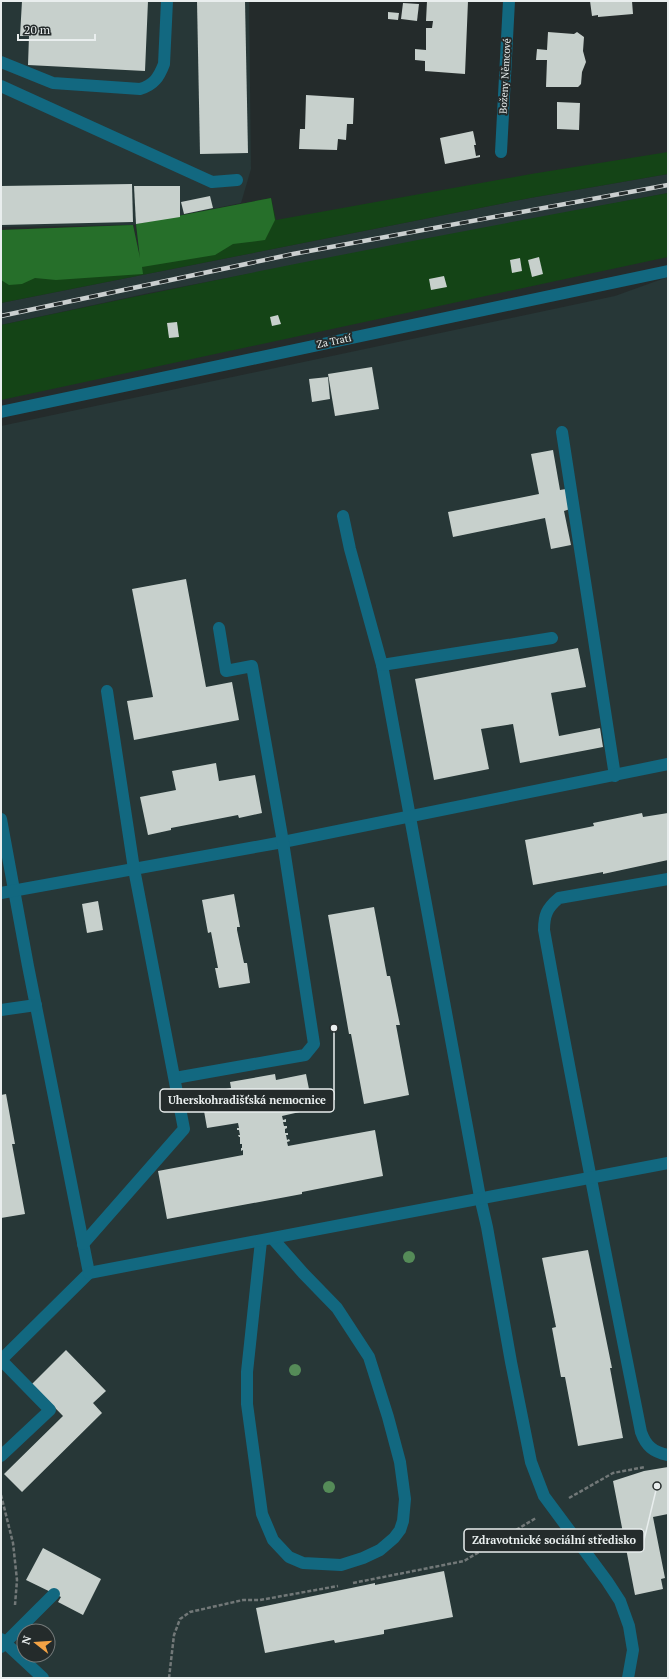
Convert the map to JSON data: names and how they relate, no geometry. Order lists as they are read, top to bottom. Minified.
{"streets":{"street":["Boženy Němcové","Za Tratí"]},"places":["Uherskohradišťská nemocnice","Zdravotnické sociální středisko"],"scale_bar":"20 m","north":"left"}
